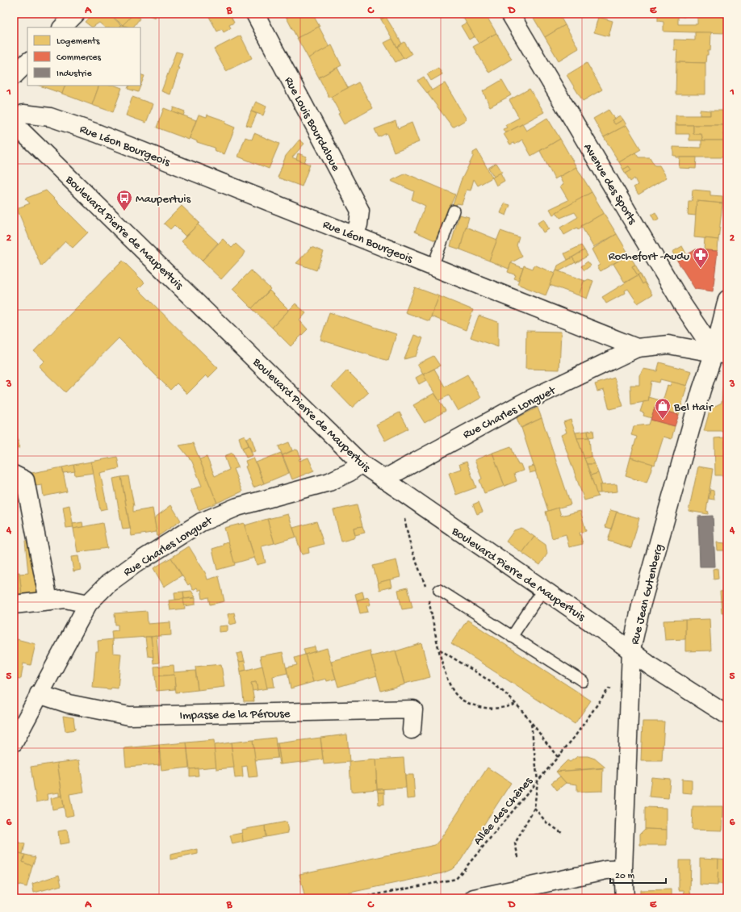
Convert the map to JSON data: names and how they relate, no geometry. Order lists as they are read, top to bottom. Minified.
{"streets":{"street":["Rue Louis Bourdaloue","Rue Léon Bourgeois","Avenue des Sports","Boulevard Pierre de Maupertuis","Rue Charles Longuet","Rue Jean Gutenberg","Impasse de la Pérouse"],"path":["Allée des Chênes"]},"crossings":[["Rue Louis Bourdaloue","Rue Léon Bourgeois"],["Rue Léon Bourgeois","Avenue des Sports"],["Rue Léon Bourgeois","Boulevard Pierre de Maupertuis"],["Rue Léon Bourgeois","Rue Charles Longuet"],["Rue Léon Bourgeois","Rue Jean Gutenberg"],["Avenue des Sports","Rue Jean Gutenberg"],["Boulevard Pierre de Maupertuis","Rue Charles Longuet"],["Boulevard Pierre de Maupertuis","Rue Jean Gutenberg"],["Rue Charles Longuet","Impasse de la Pérouse"],["Rue Jean Gutenberg","Allée des Chênes"]],"places":{"bus stop":["Maupertuis"],"pharmacy":["Rochefort -Audu"],"shop":["Bel Hair"]},"legend":["Logements","Commerces","Industrie"],"scale_bar":"20 m","grid":{"columns":["A","B","C","D","E"],"rows":["1","2","3","4","5","6"]}}
